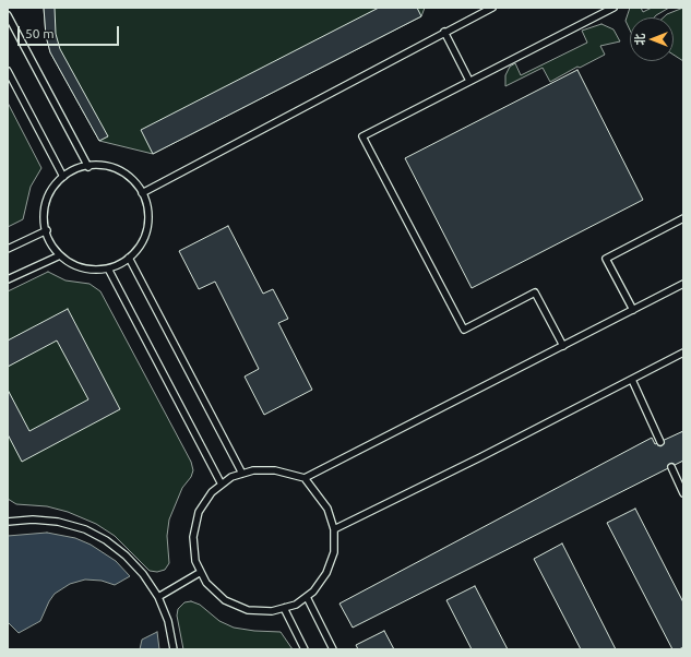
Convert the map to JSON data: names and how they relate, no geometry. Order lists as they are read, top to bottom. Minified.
{"scale_bar":"50 m","north":"left"}
